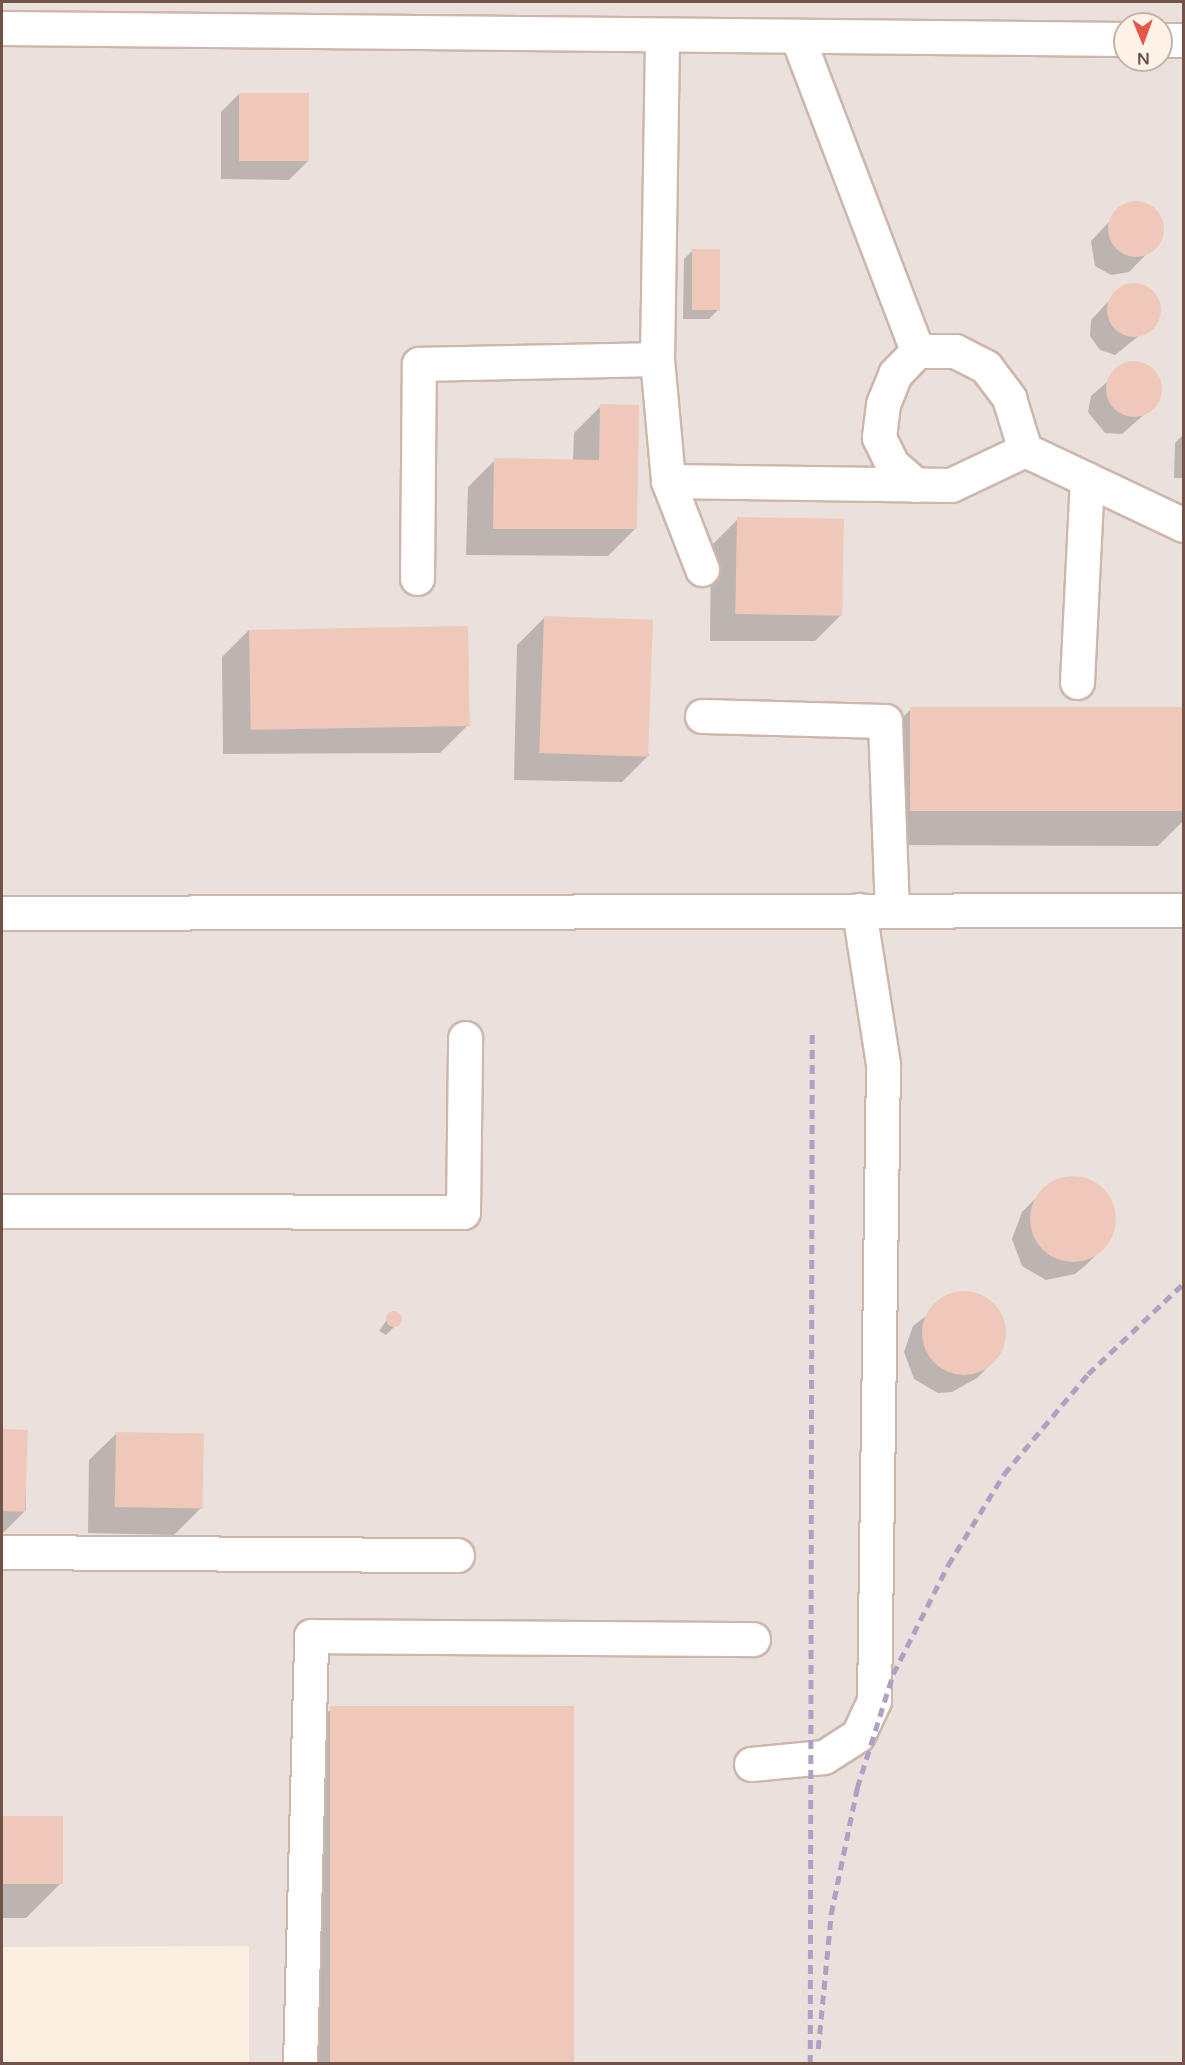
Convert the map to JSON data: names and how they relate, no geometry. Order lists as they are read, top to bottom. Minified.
{"north":"bottom"}
